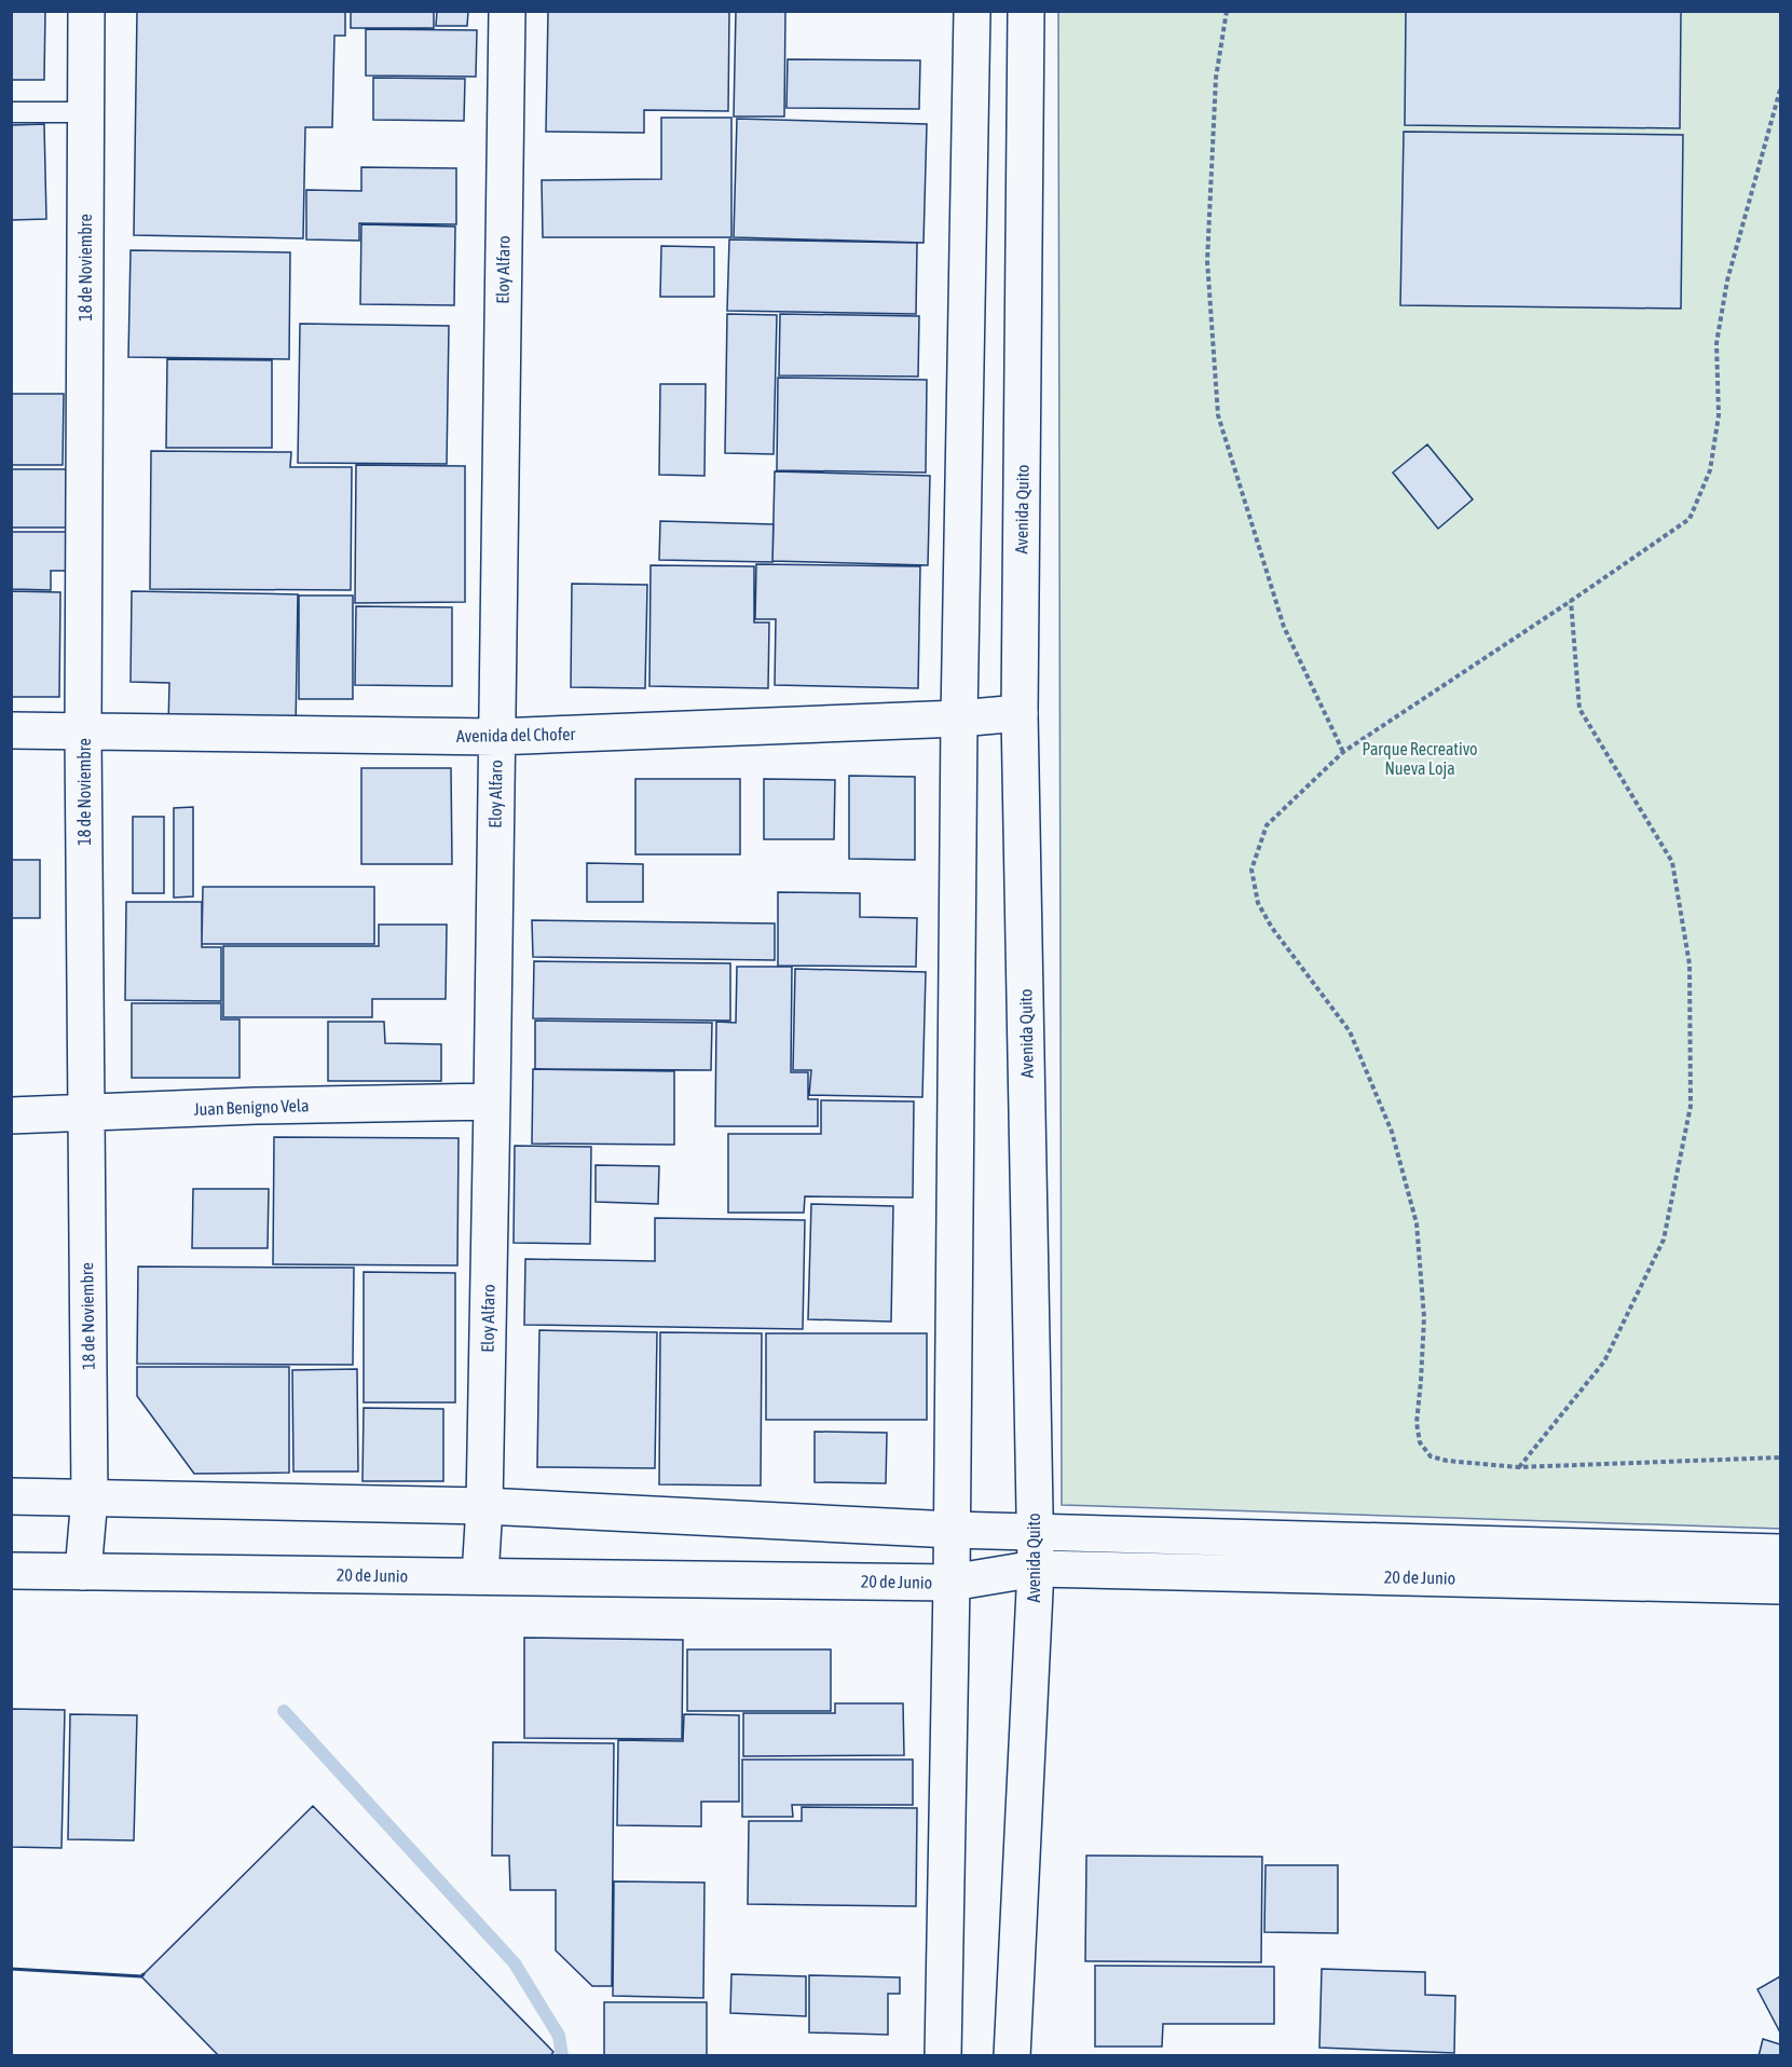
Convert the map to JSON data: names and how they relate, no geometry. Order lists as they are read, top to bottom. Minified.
{"streets":{"main road":["18 de Noviembre","Eloy Alfaro","Avenida Quito","Avenida del Chofer","Juan Benigno Vela","20 de Junio"]},"crossings":[["18 de Noviembre","Avenida del Chofer"],["18 de Noviembre","Juan Benigno Vela"],["18 de Noviembre","20 de Junio"],["Eloy Alfaro","Avenida del Chofer"],["Eloy Alfaro","Juan Benigno Vela"],["Eloy Alfaro","20 de Junio"],["Avenida Quito","Avenida del Chofer"],["Avenida Quito","20 de Junio"]],"parks":["Parque Recreativo Nueva Loja"]}
